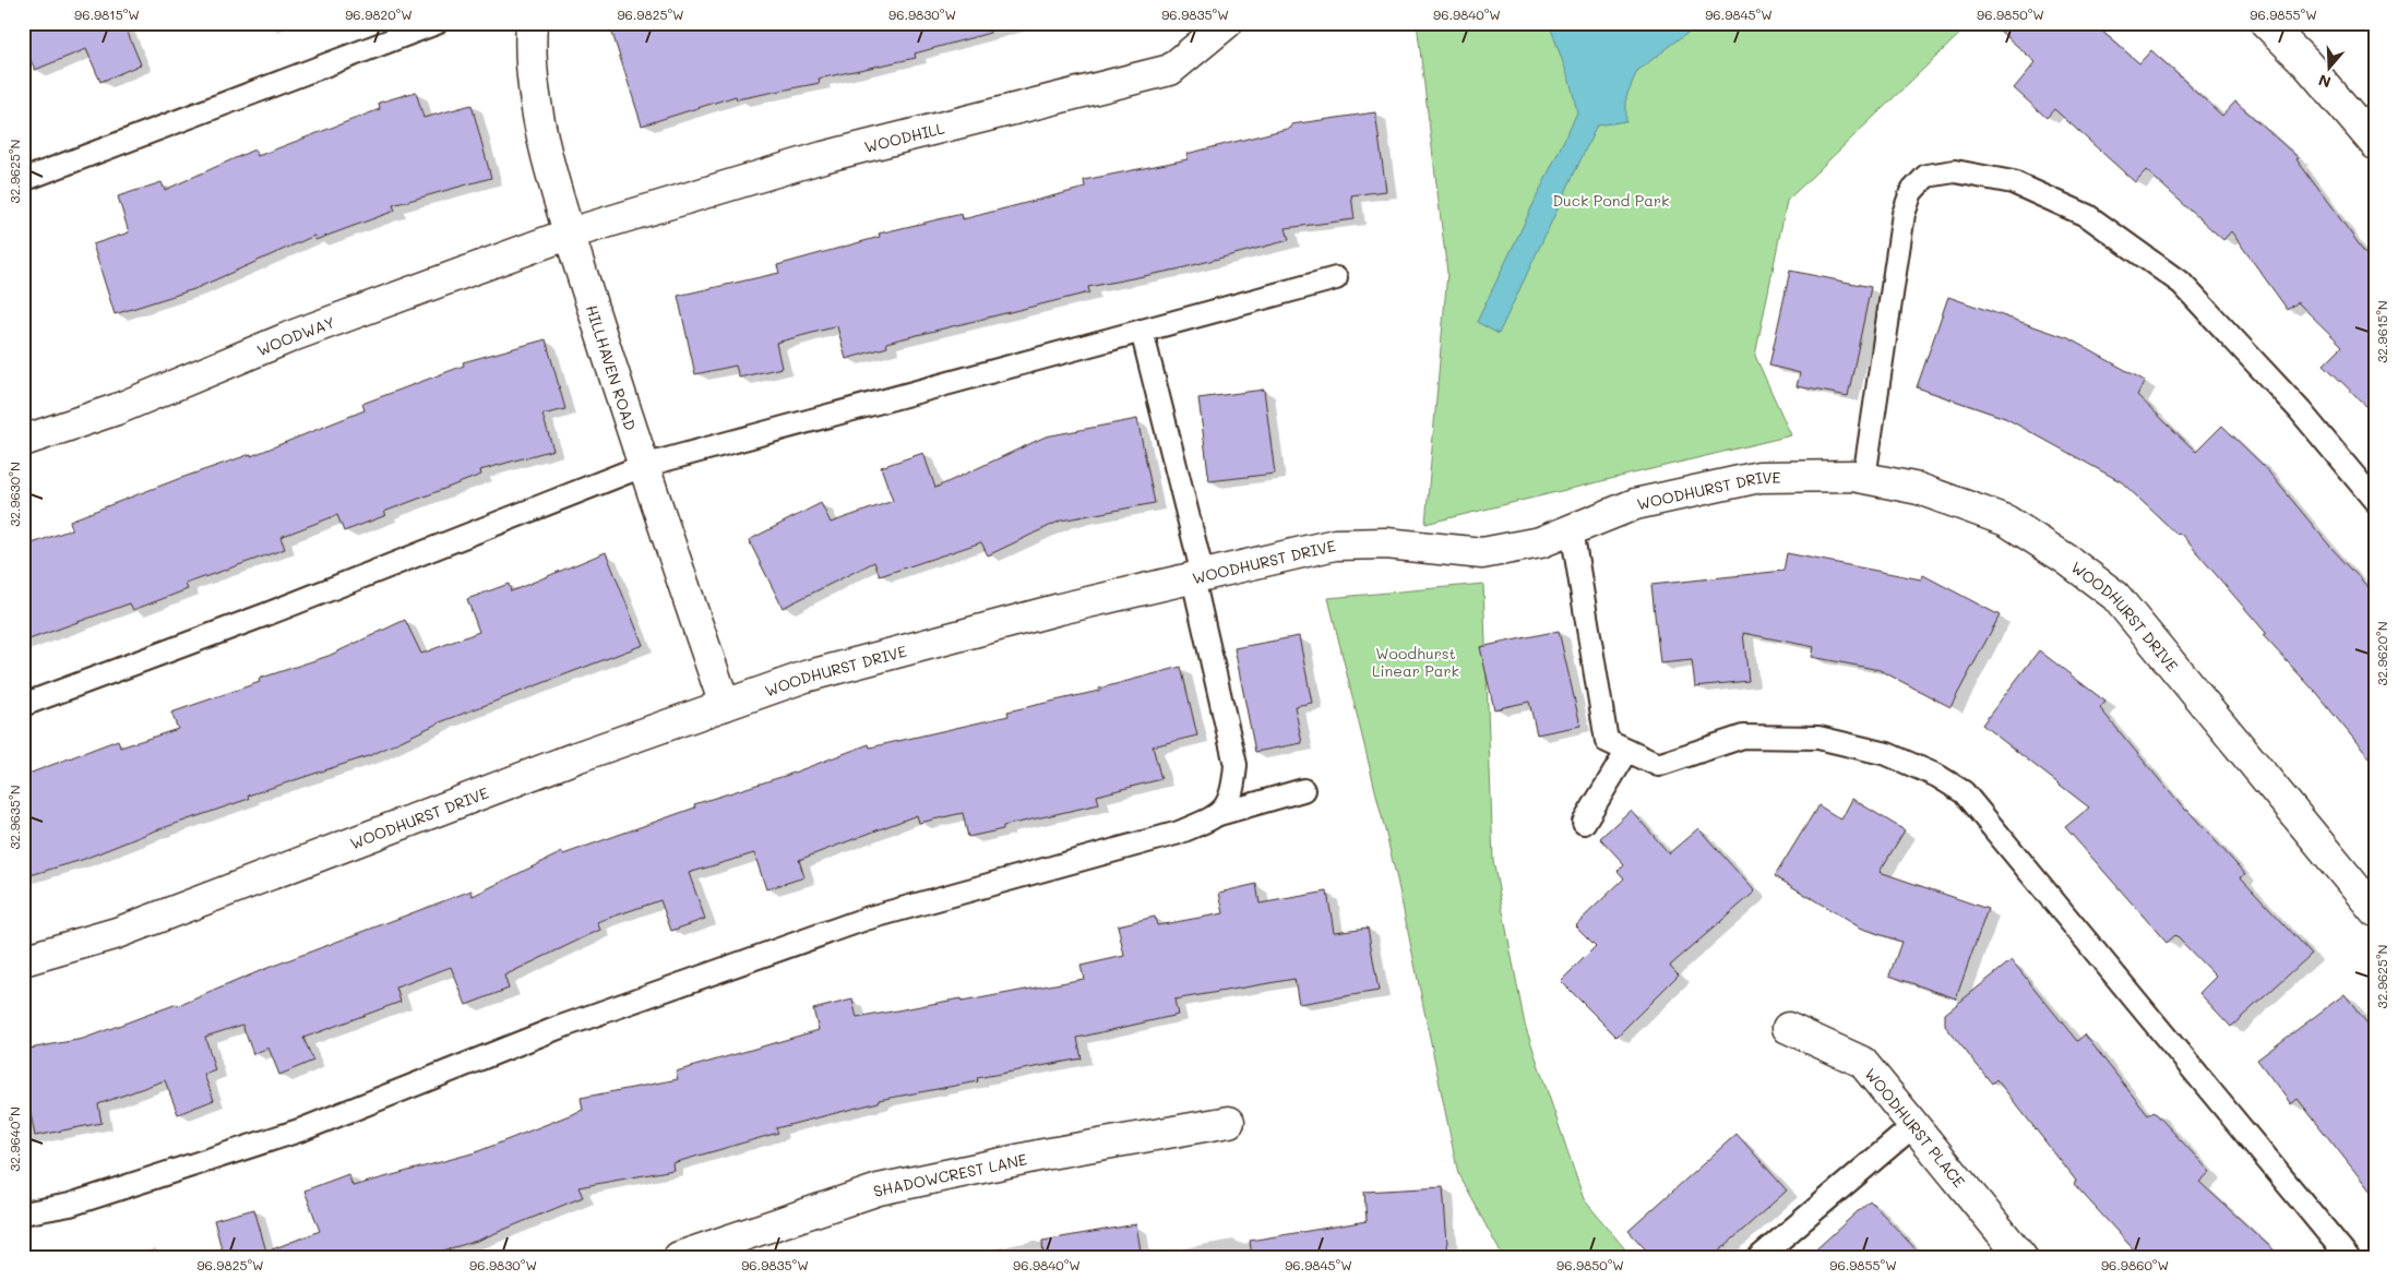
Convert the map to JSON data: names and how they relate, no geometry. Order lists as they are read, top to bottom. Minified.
{"streets":{"street":["WOODHILL","WOODWAY","HILLHAVEN ROAD","WOODHURST DRIVE","WOODHURST PLACE","SHADOWCREST LANE"]},"crossings":[["WOODHILL","WOODWAY"],["WOODHILL","HILLHAVEN ROAD"],["WOODWAY","HILLHAVEN ROAD"],["HILLHAVEN ROAD","WOODHURST DRIVE"]],"parks":["Duck Pond Park","Woodhurst Linear Park"],"north":"bottom","coordinates":["96.9815°W","96.9820°W","96.9825°W","96.9830°W","96.9835°W","96.9840°W","96.9845°W","96.9850°W","96.9855°W","32.9625°N","32.9615°N","32.9630°N","32.9620°N","32.9635°N","32.9640°N","96.9860°W"]}
